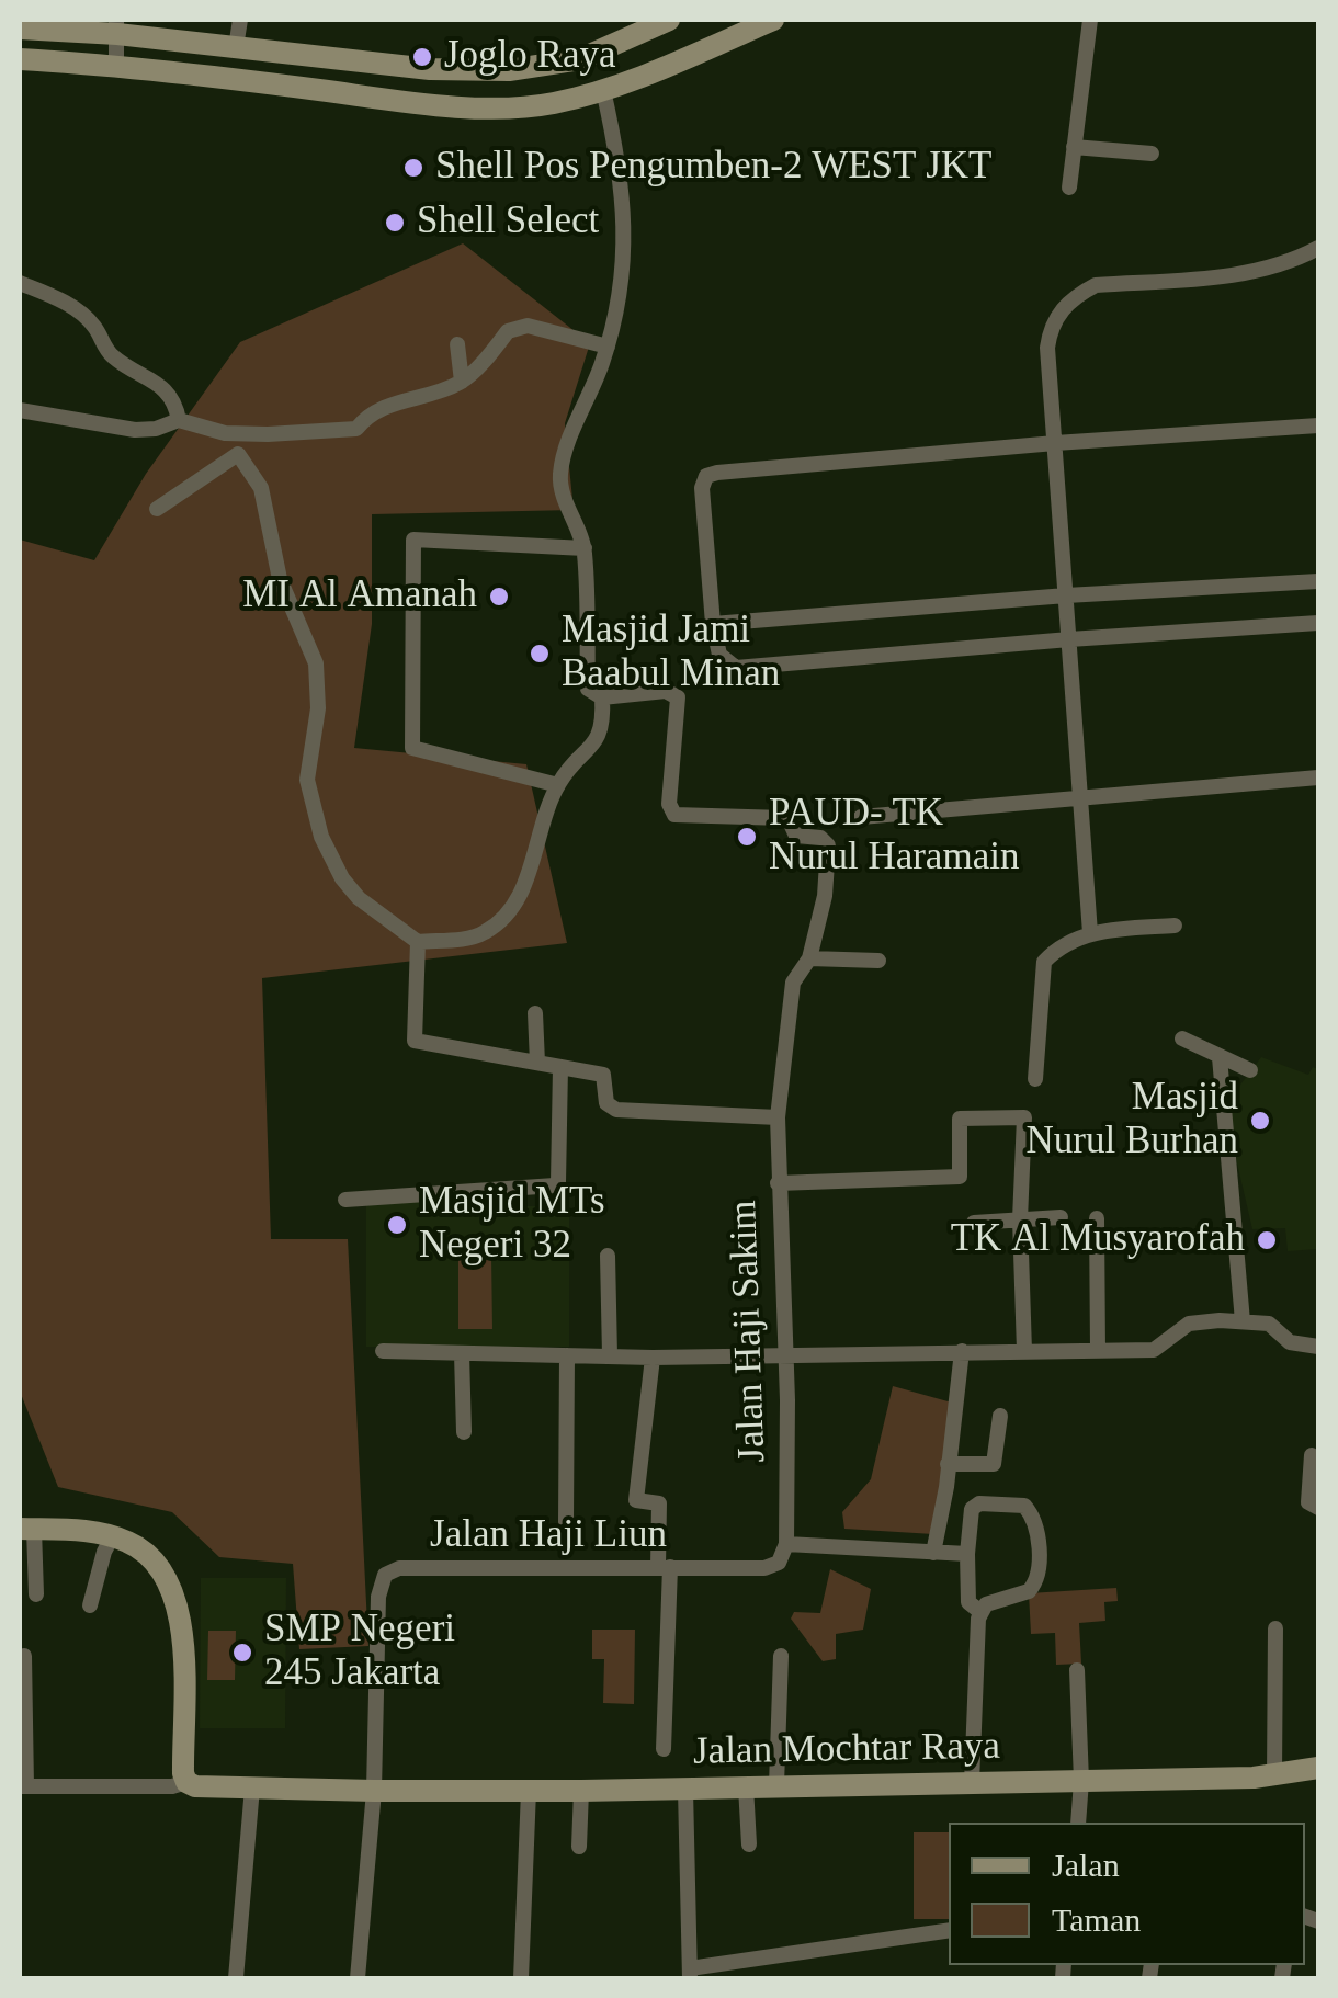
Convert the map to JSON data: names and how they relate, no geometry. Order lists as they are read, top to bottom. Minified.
{"streets":{"street":["Jalan Haji Sakim","Jalan Haji Liun","Jalan Mochtar Raya"]},"crossings":[["Jalan Haji Sakim","Jalan Haji Liun"],["Jalan Haji Liun","Jalan Mochtar Raya"]],"places":["Joglo Raya","Shell Pos Pengumben-2 WEST JKT","Shell Select","MI Al Amanah","Masjid Jami Baabul Minan","PAUD- TK Nurul Haramain","Masjid Nurul Burhan","Masjid MTs Negeri 32","TK Al Musyarofah","SMP Negeri 245 Jakarta"],"legend":["Jalan","Taman"]}
